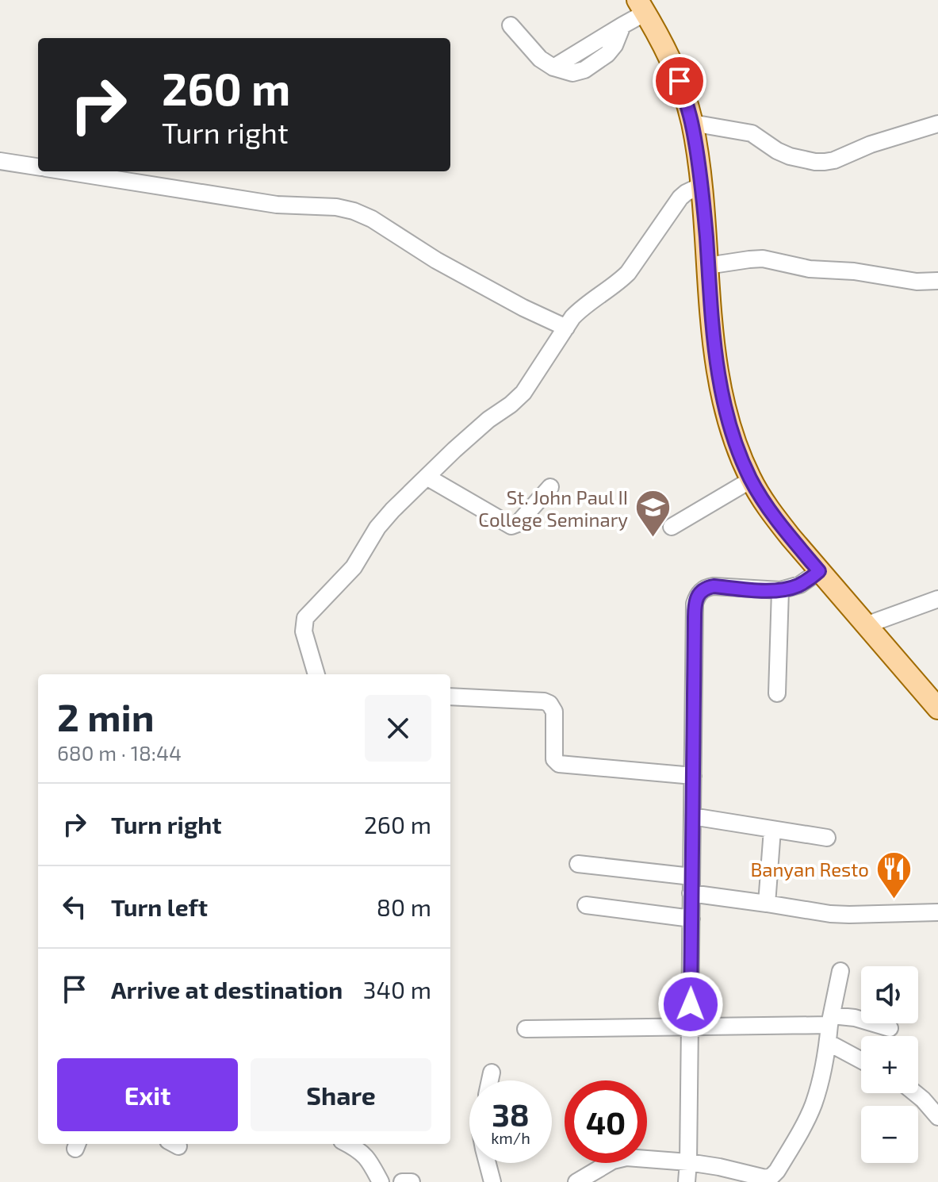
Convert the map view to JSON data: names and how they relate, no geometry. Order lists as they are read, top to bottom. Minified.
{"places":{"school or university":["St. John Paul II College Seminary"],"restaurant":["Banyan Resto"]},"page":{"turn":["260 m","Turn right"],"heading":["2 min","680 m · 18:44"],"list":[{"name":"Turn right","value":"260 m"},{"name":"Turn left","value":"80 m"},{"name":"Arrive at destination","value":"340 m"}],"map_buttons":["+","−"],"buttons":["Exit","Share"],"speed":"38 km/h","limit":"40"}}
